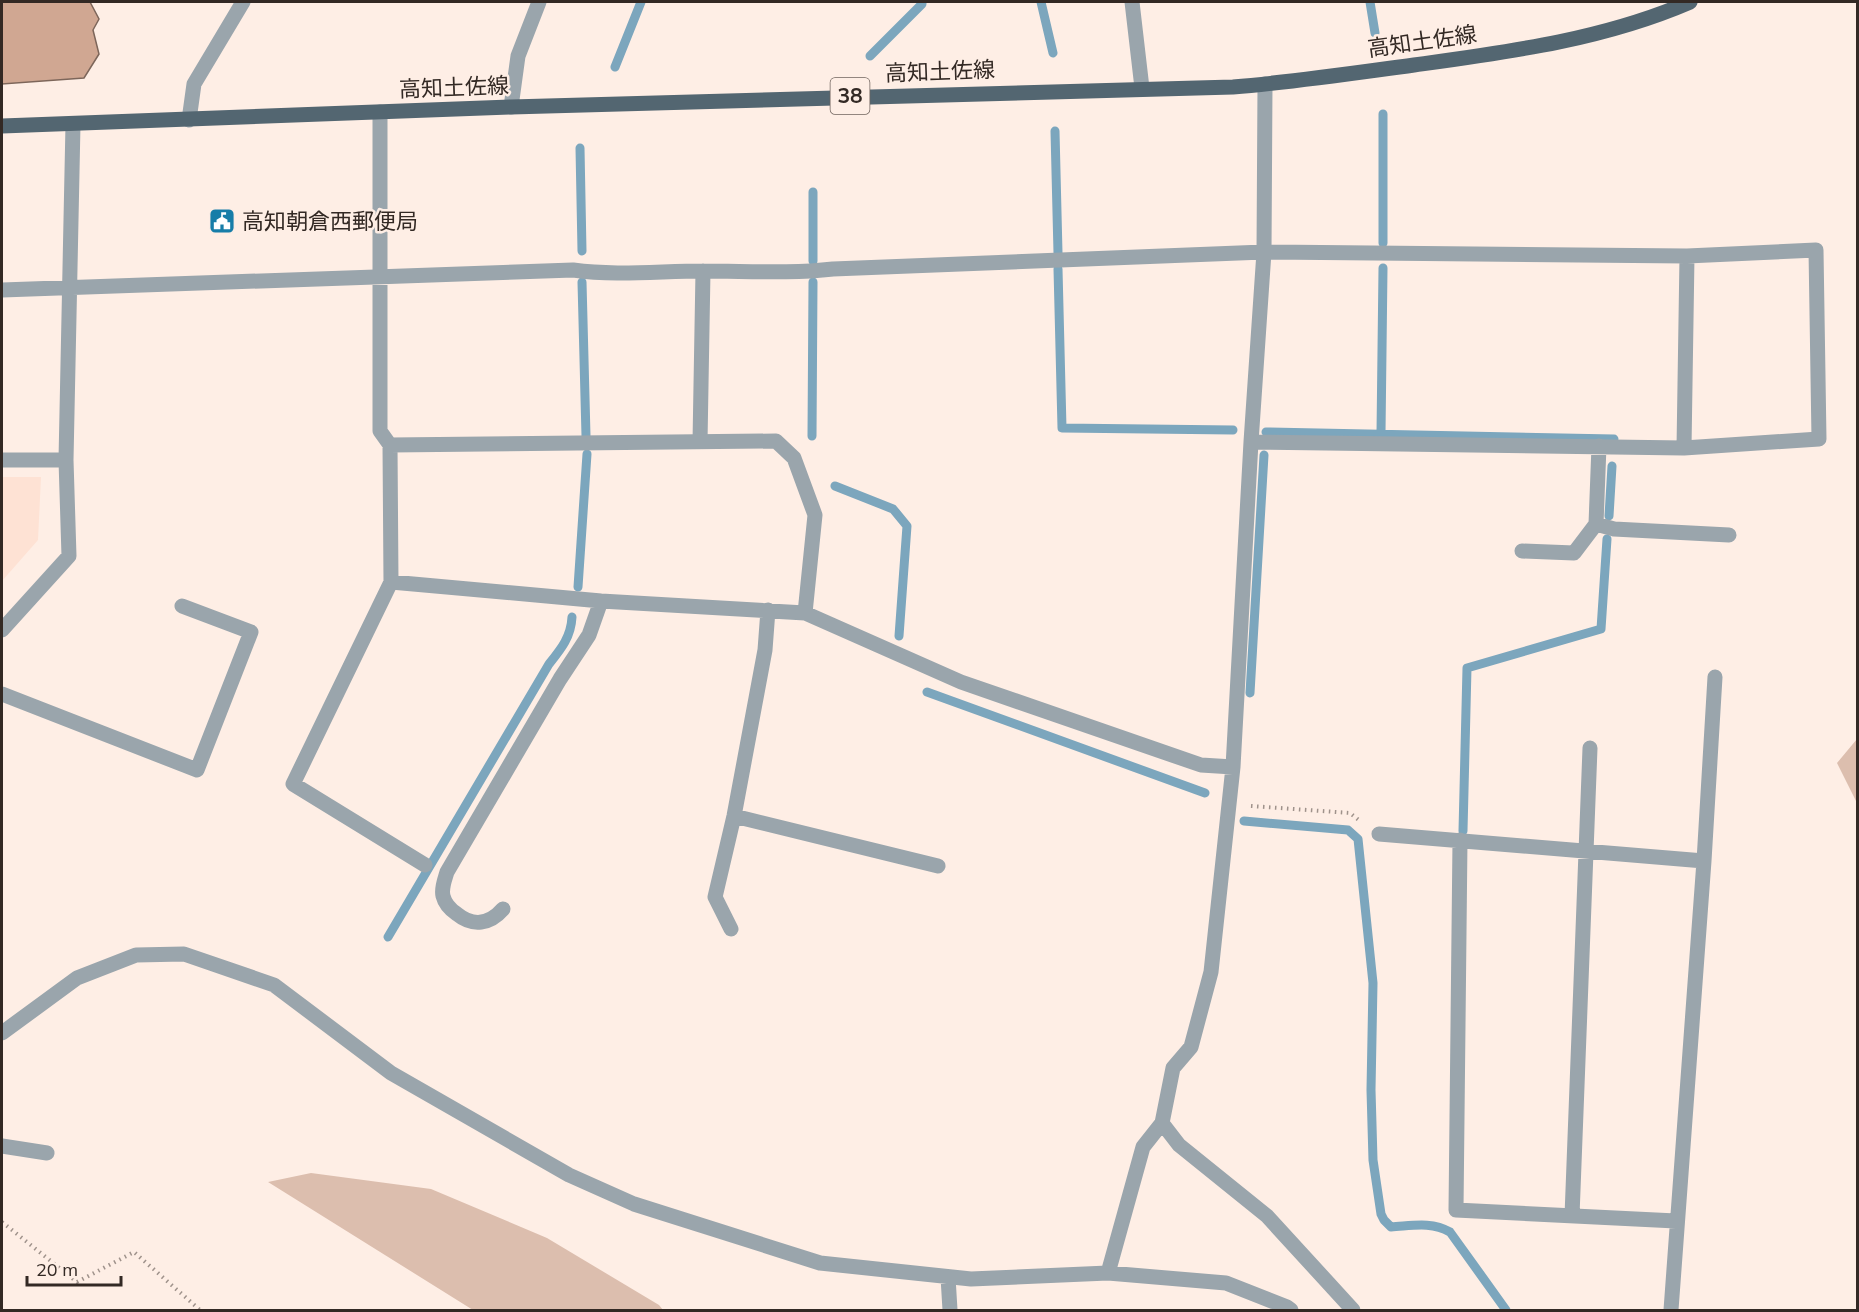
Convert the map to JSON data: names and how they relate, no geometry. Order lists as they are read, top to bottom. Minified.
{"streets":{"main road":["高知土佐線","38"]},"places":{"public building":["高知朝倉西郵便局"]},"scale_bar":"20 m"}
